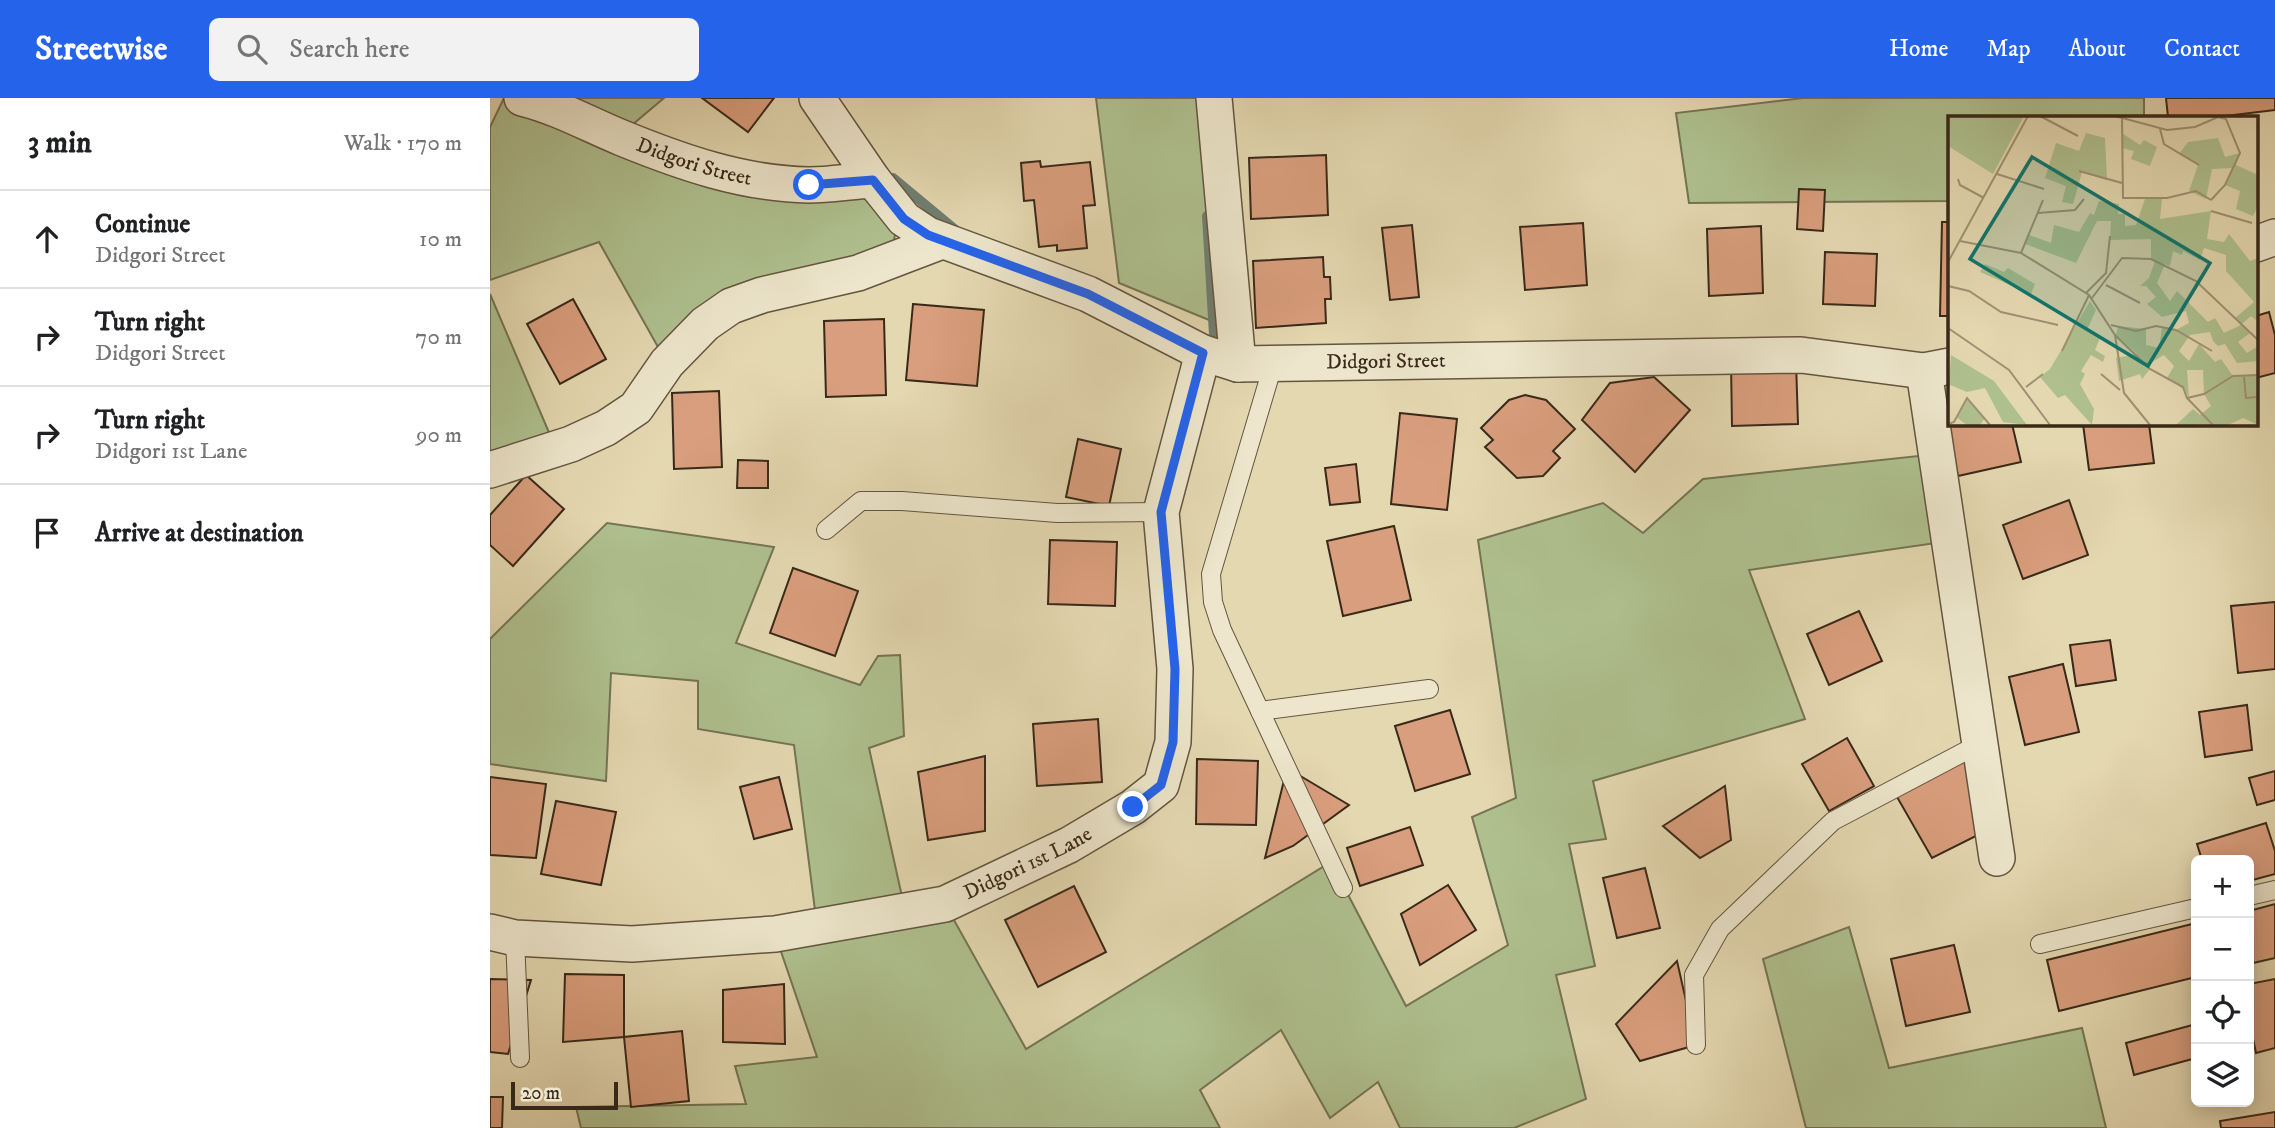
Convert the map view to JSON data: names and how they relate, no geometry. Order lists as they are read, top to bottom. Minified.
{"streets":{"street":["Didgori Street","Didgori 1st Lane"]},"crossings":[["Didgori Street","Didgori 1st Lane"]],"scale_bar":"20 m","page":{"header":"Streetwise","search":"Search here","nav":["Home","Map","About","Contact"],"heading":["3 min","Walk · 170 m"],"list":[["Continue","Didgori Street","10 m"],["Turn right","Didgori Street","70 m"],["Turn right","Didgori 1st Lane","90 m"],"Arrive at destination"],"map_buttons":["+","−"],"scale":"20 m"}}
